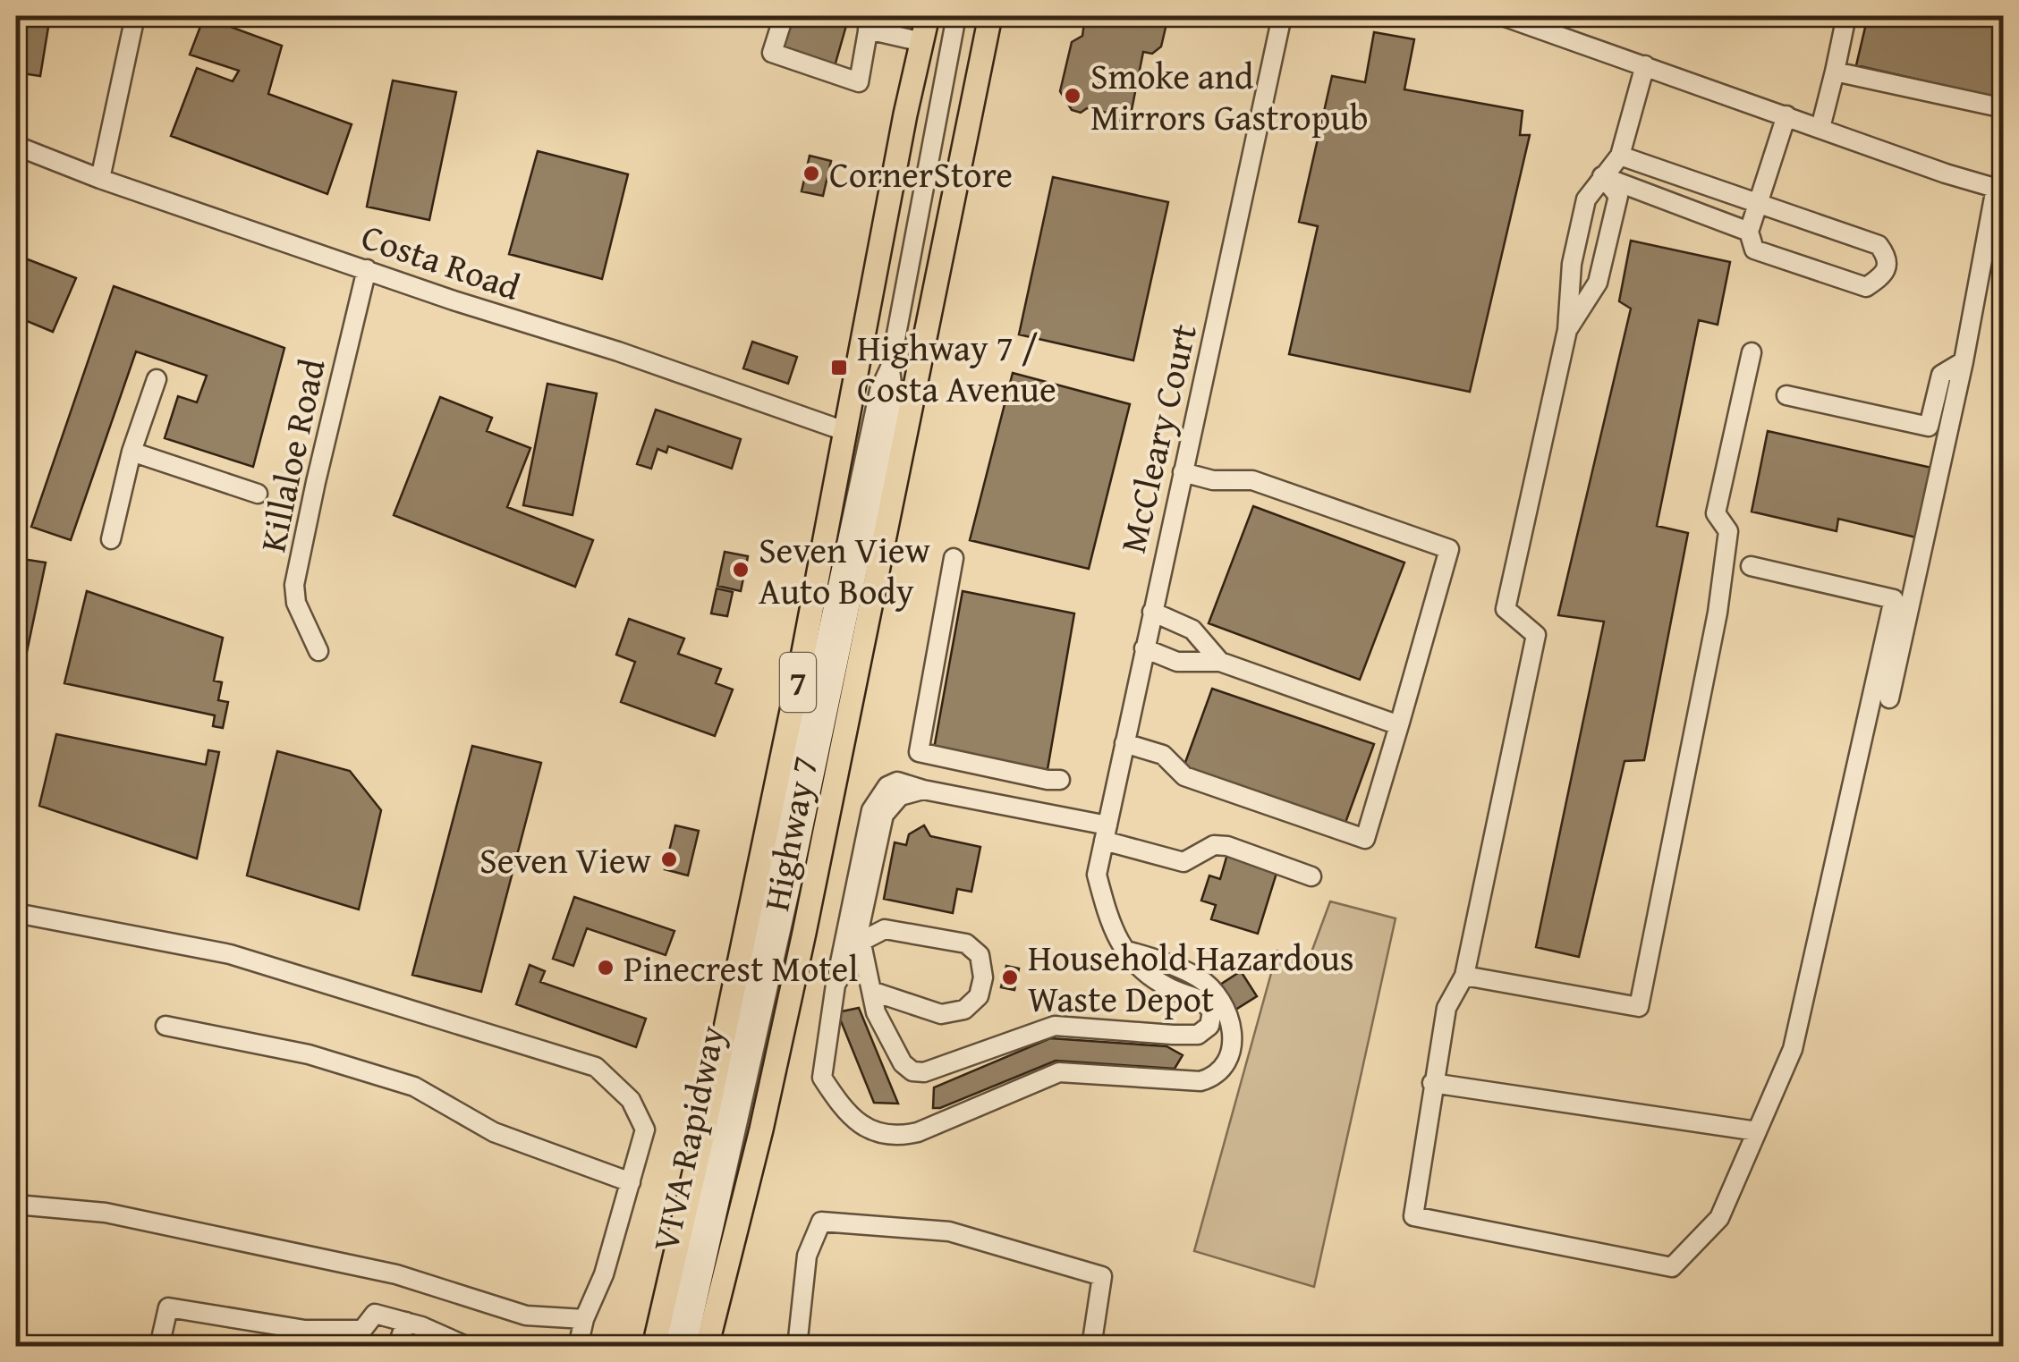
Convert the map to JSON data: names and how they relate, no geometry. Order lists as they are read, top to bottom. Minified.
{"streets":{"main road":["7","Highway 7"],"street":["Costa Road","McCleary Court","Killaloe Road","VIVA Rapidway"]},"crossings":[["Costa Road","Killaloe Road"],["Costa Road","Highway 7"]],"places":{"other":["Smoke and Mirrors Gastropub","CornerStore","Seven View Auto Body","Seven View","Pinecrest Motel","Household Hazardous Waste Depot"],"transit":["Highway 7 / Costa Avenue"]}}
